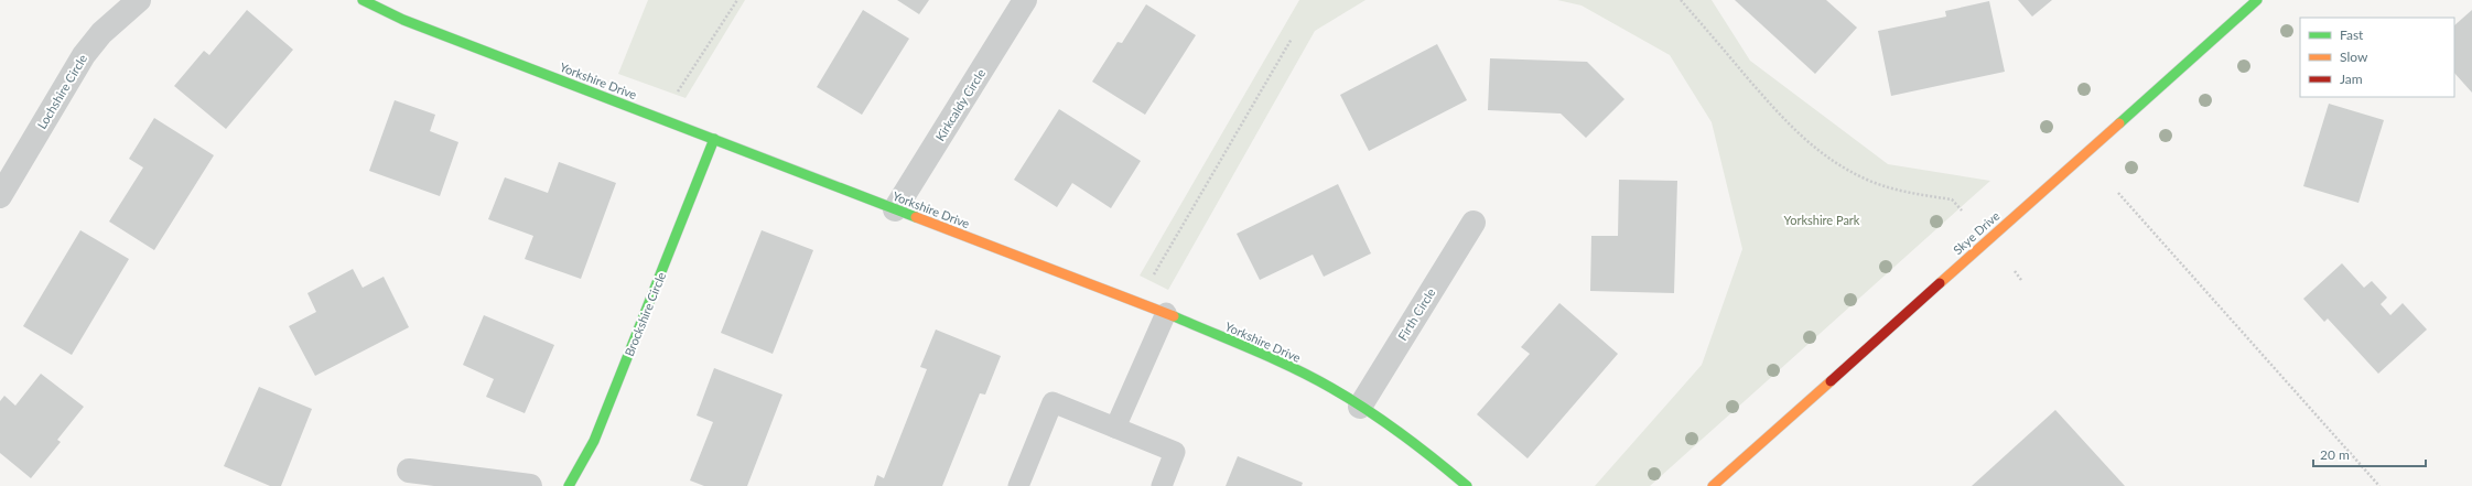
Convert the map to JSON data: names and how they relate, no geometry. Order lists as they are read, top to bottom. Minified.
{"streets":{"street":["Yorkshire Drive","Lochshire Circle","Kirkcaldy Circle","Skye Drive","Brockshire Circle","Firth Circle"]},"crossings":[["Yorkshire Drive","Kirkcaldy Circle"],["Yorkshire Drive","Brockshire Circle"],["Yorkshire Drive","Firth Circle"]],"parks":["Yorkshire Park"],"legend":["Fast","Slow","Jam"],"scale_bar":"20 m"}
